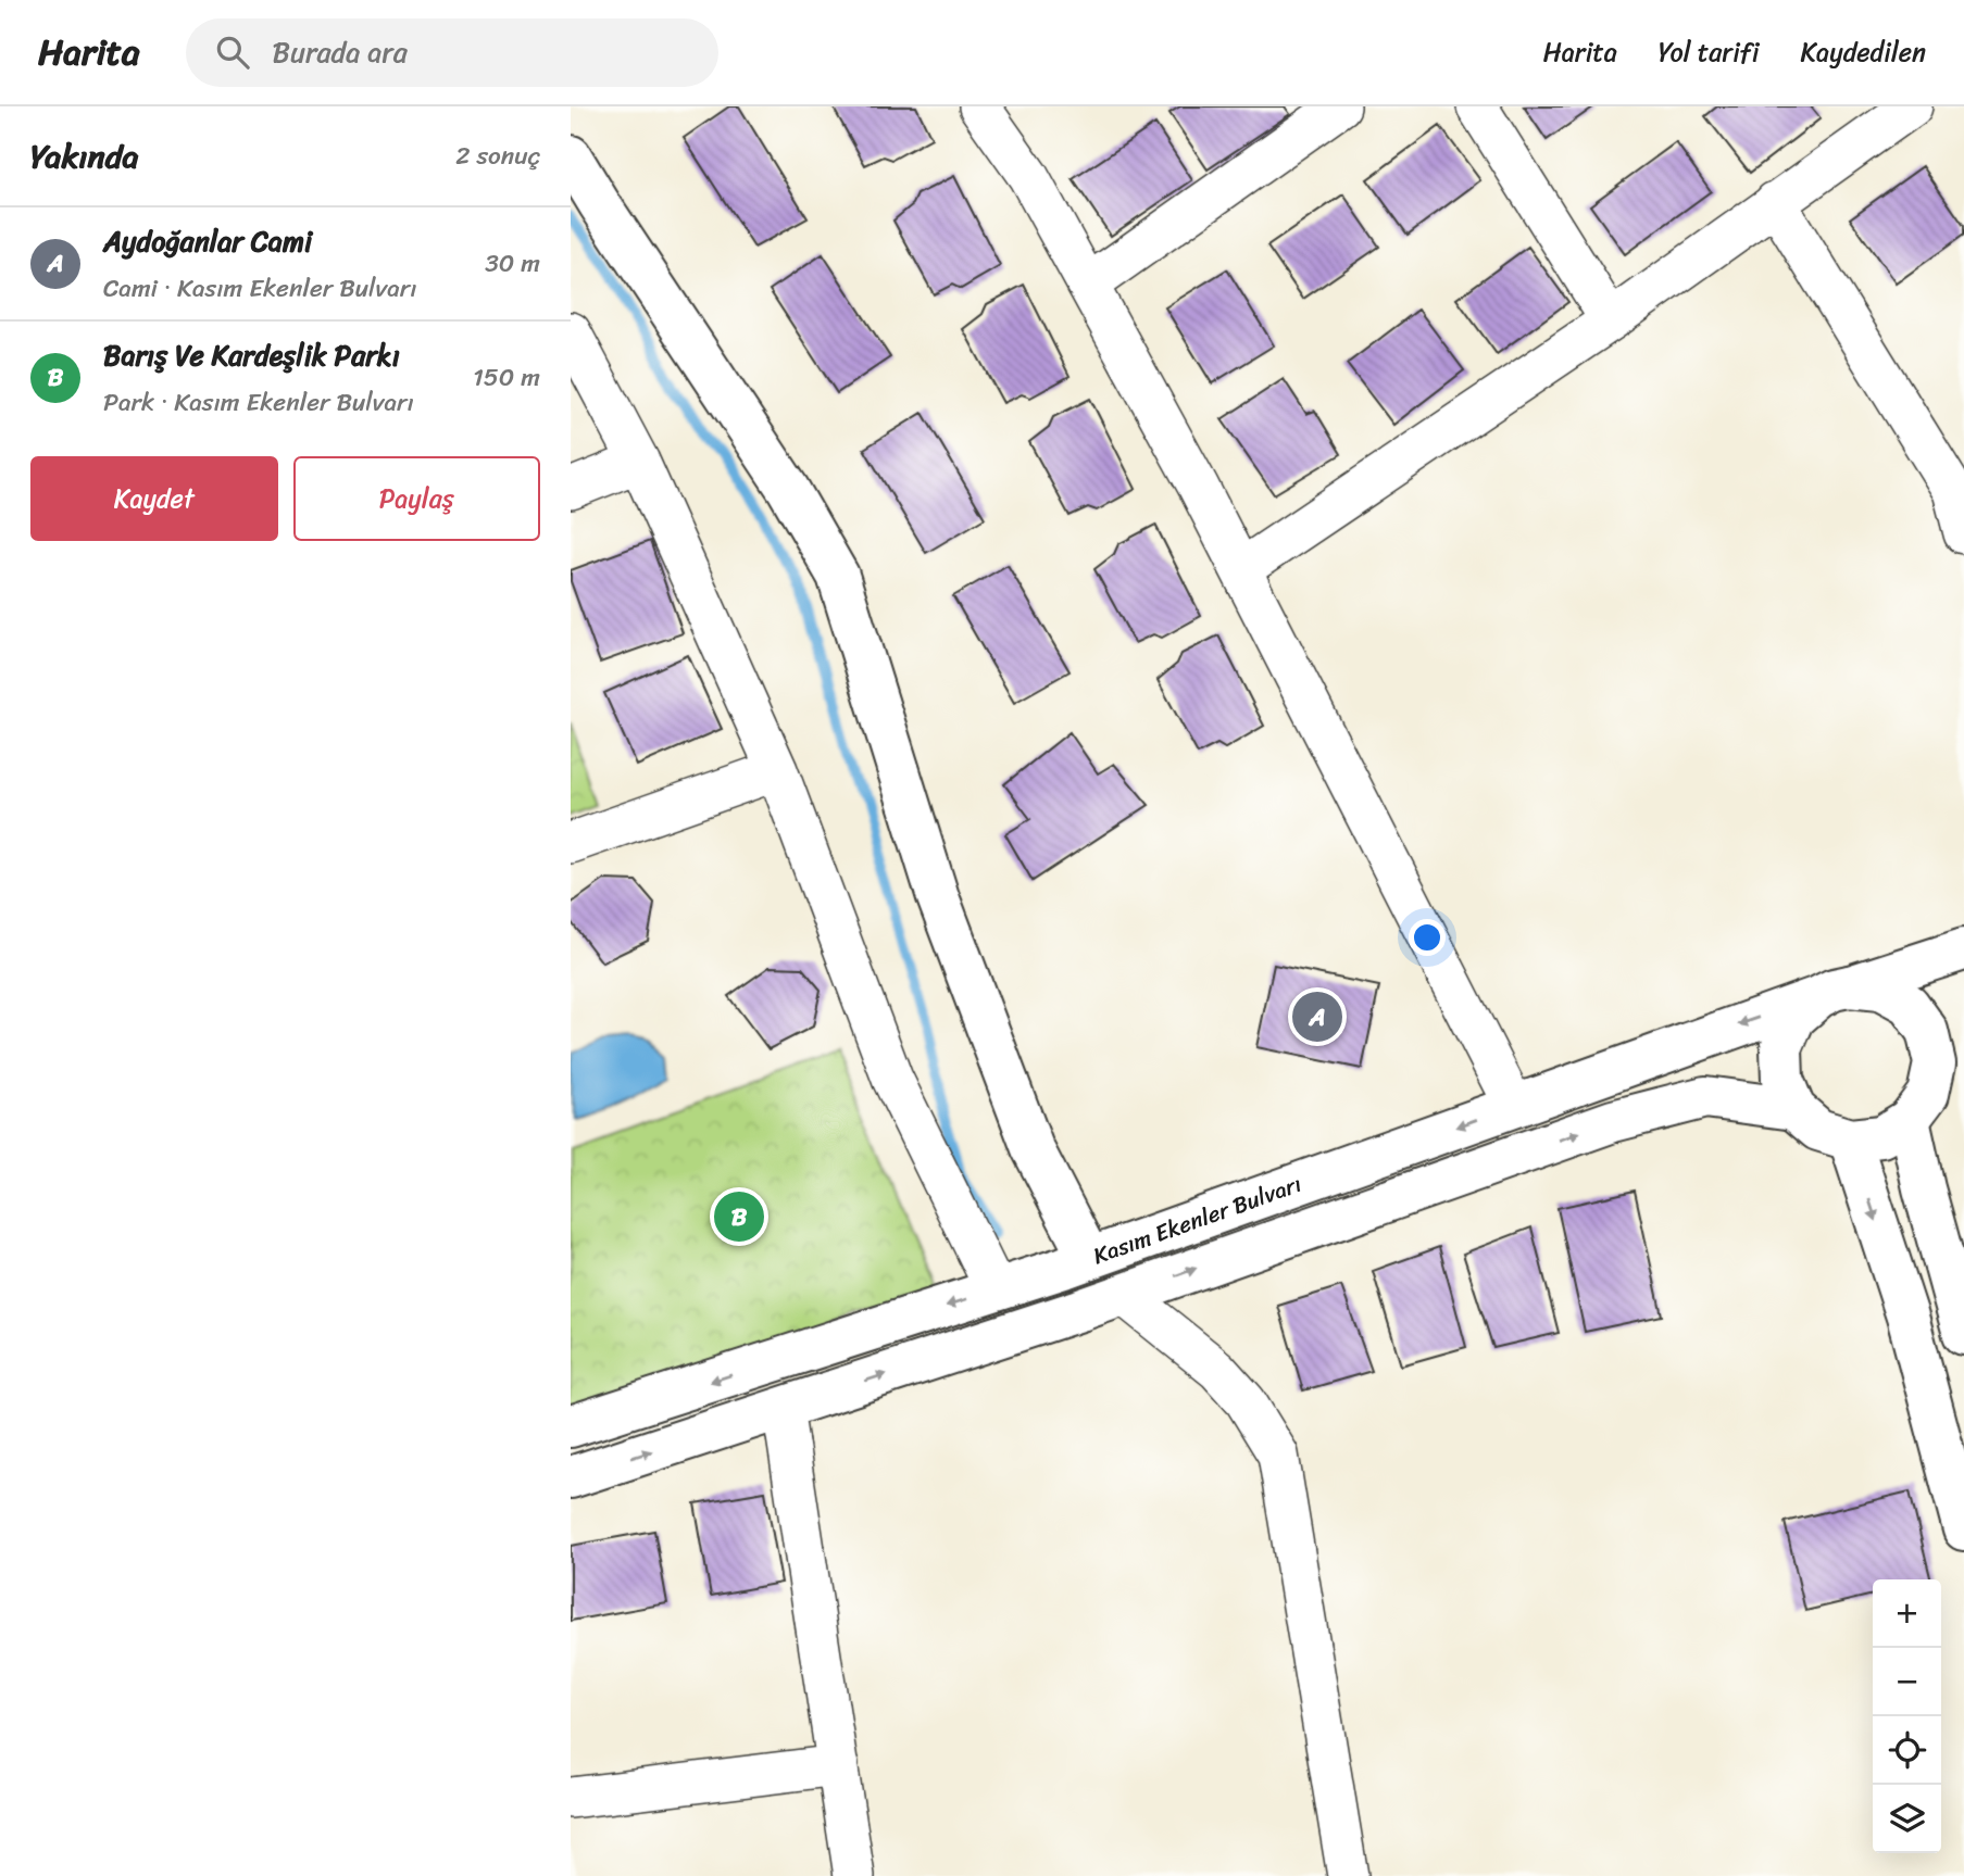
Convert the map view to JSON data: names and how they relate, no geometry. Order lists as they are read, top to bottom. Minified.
{"streets":{"street":["Kasım Ekenler Bulvarı"]},"page":{"header":"Harita","search":"Burada ara","nav":["Harita","Yol tarifi","Kaydedilen"],"heading":["Yakında","2 sonuç"],"list":[{"mark":"A","name":"Aydoğanlar Cami","note":"Cami · Kasım Ekenler Bulvarı","value":"30 m"},{"mark":"B","name":"Barış Ve Kardeşlik Parkı","note":"Park · Kasım Ekenler Bulvarı","value":"150 m"}],"buttons":["Kaydet","Paylaş"],"pins":["A","B"],"map_buttons":["+","−"]}}
